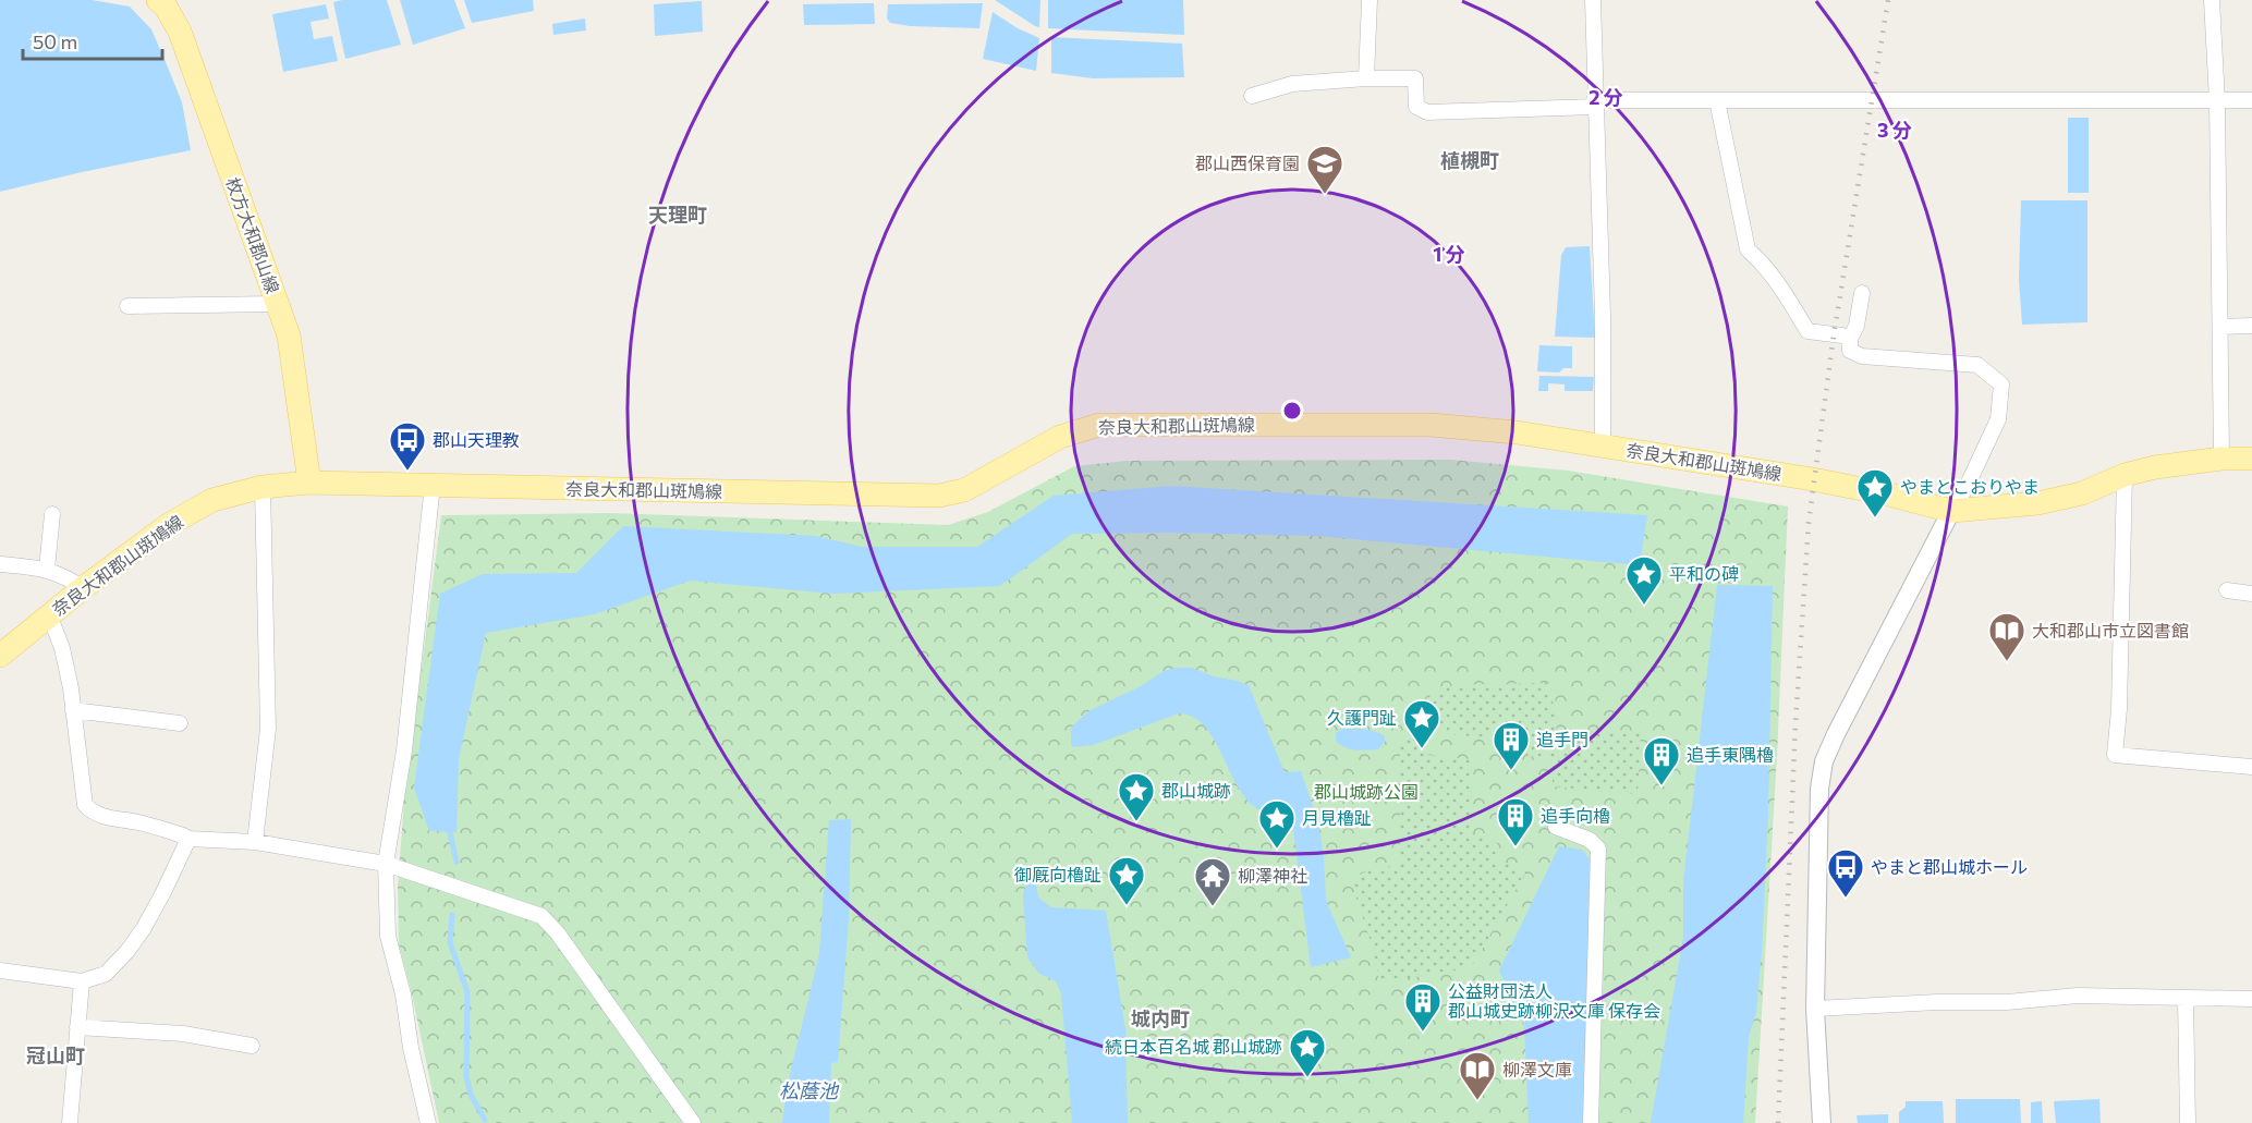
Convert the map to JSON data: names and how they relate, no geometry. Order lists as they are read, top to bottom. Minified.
{"streets":{"main road":["枚方大和郡山線","奈良大和郡山斑鳩線"]},"crossings":[["枚方大和郡山線","奈良大和郡山斑鳩線"]],"districts":["植槻町","天理町","城内町","冠山町"],"water":["松蔭池"],"parks":["郡山城跡公園"],"places":{"school or university":["郡山西保育園"],"bus stop":["郡山天理教","やまと郡山城ホール"],"place":["やまとこおりやま","平和の碑","久護門趾","郡山城跡","月見櫓趾","御厩向櫓趾","続日本百名城 郡山城跡"],"library":["大和郡山市立図書館","柳澤文庫"],"building":["追手門","追手東隅櫓","追手向櫓","公益財団法人 郡山城史跡柳沢文庫 保存会"],"temple":["柳澤神社"]},"scale_bar":"50 m","rings":["2 分","3 分","1 分"]}
